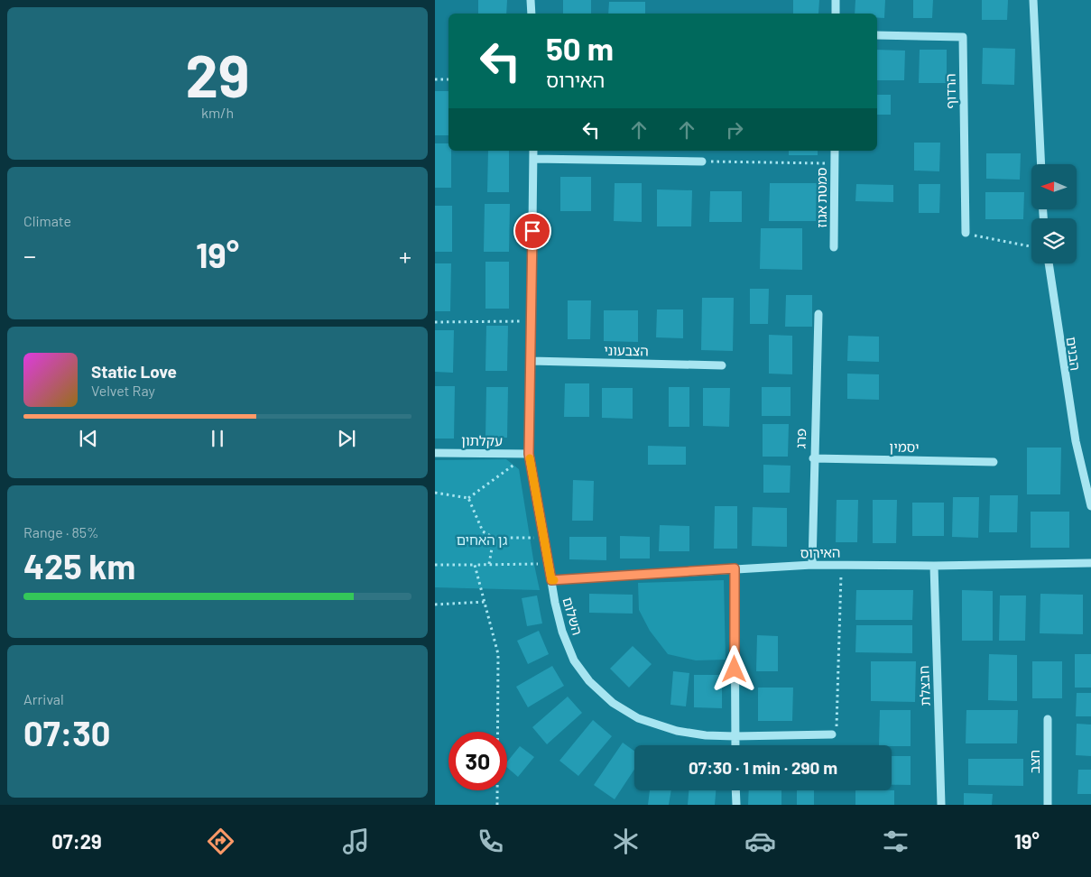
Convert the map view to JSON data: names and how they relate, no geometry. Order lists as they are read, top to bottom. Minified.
{"streets":{"street":["הרדוף","סמטת אגוז","הצבעוני","הבנים","פרג","עקלתון","יסמין","האירוס","השלום","חבצלת","חצב"]},"crossings":[["הצבעוני","השלום"],["פרג","יסמין"],["פרג","האירוס"],["עקלתון","השלום"],["האירוס","השלום"],["האירוס","חבצלת"]],"parks":["גן האחים"],"north":"left","page":{"tile":[["29","km/h"],"Climate",["Range · 85%","425 km"],["Arrival","07:30"]],"turn":["50 m","האירוס"],"heat":["−","19°","+"],"song":["Static Love","Velvet Ray"],"limit":"30","trip":"07:30 · 1 min · 290 m","tabs":["07:29","19°"]}}
